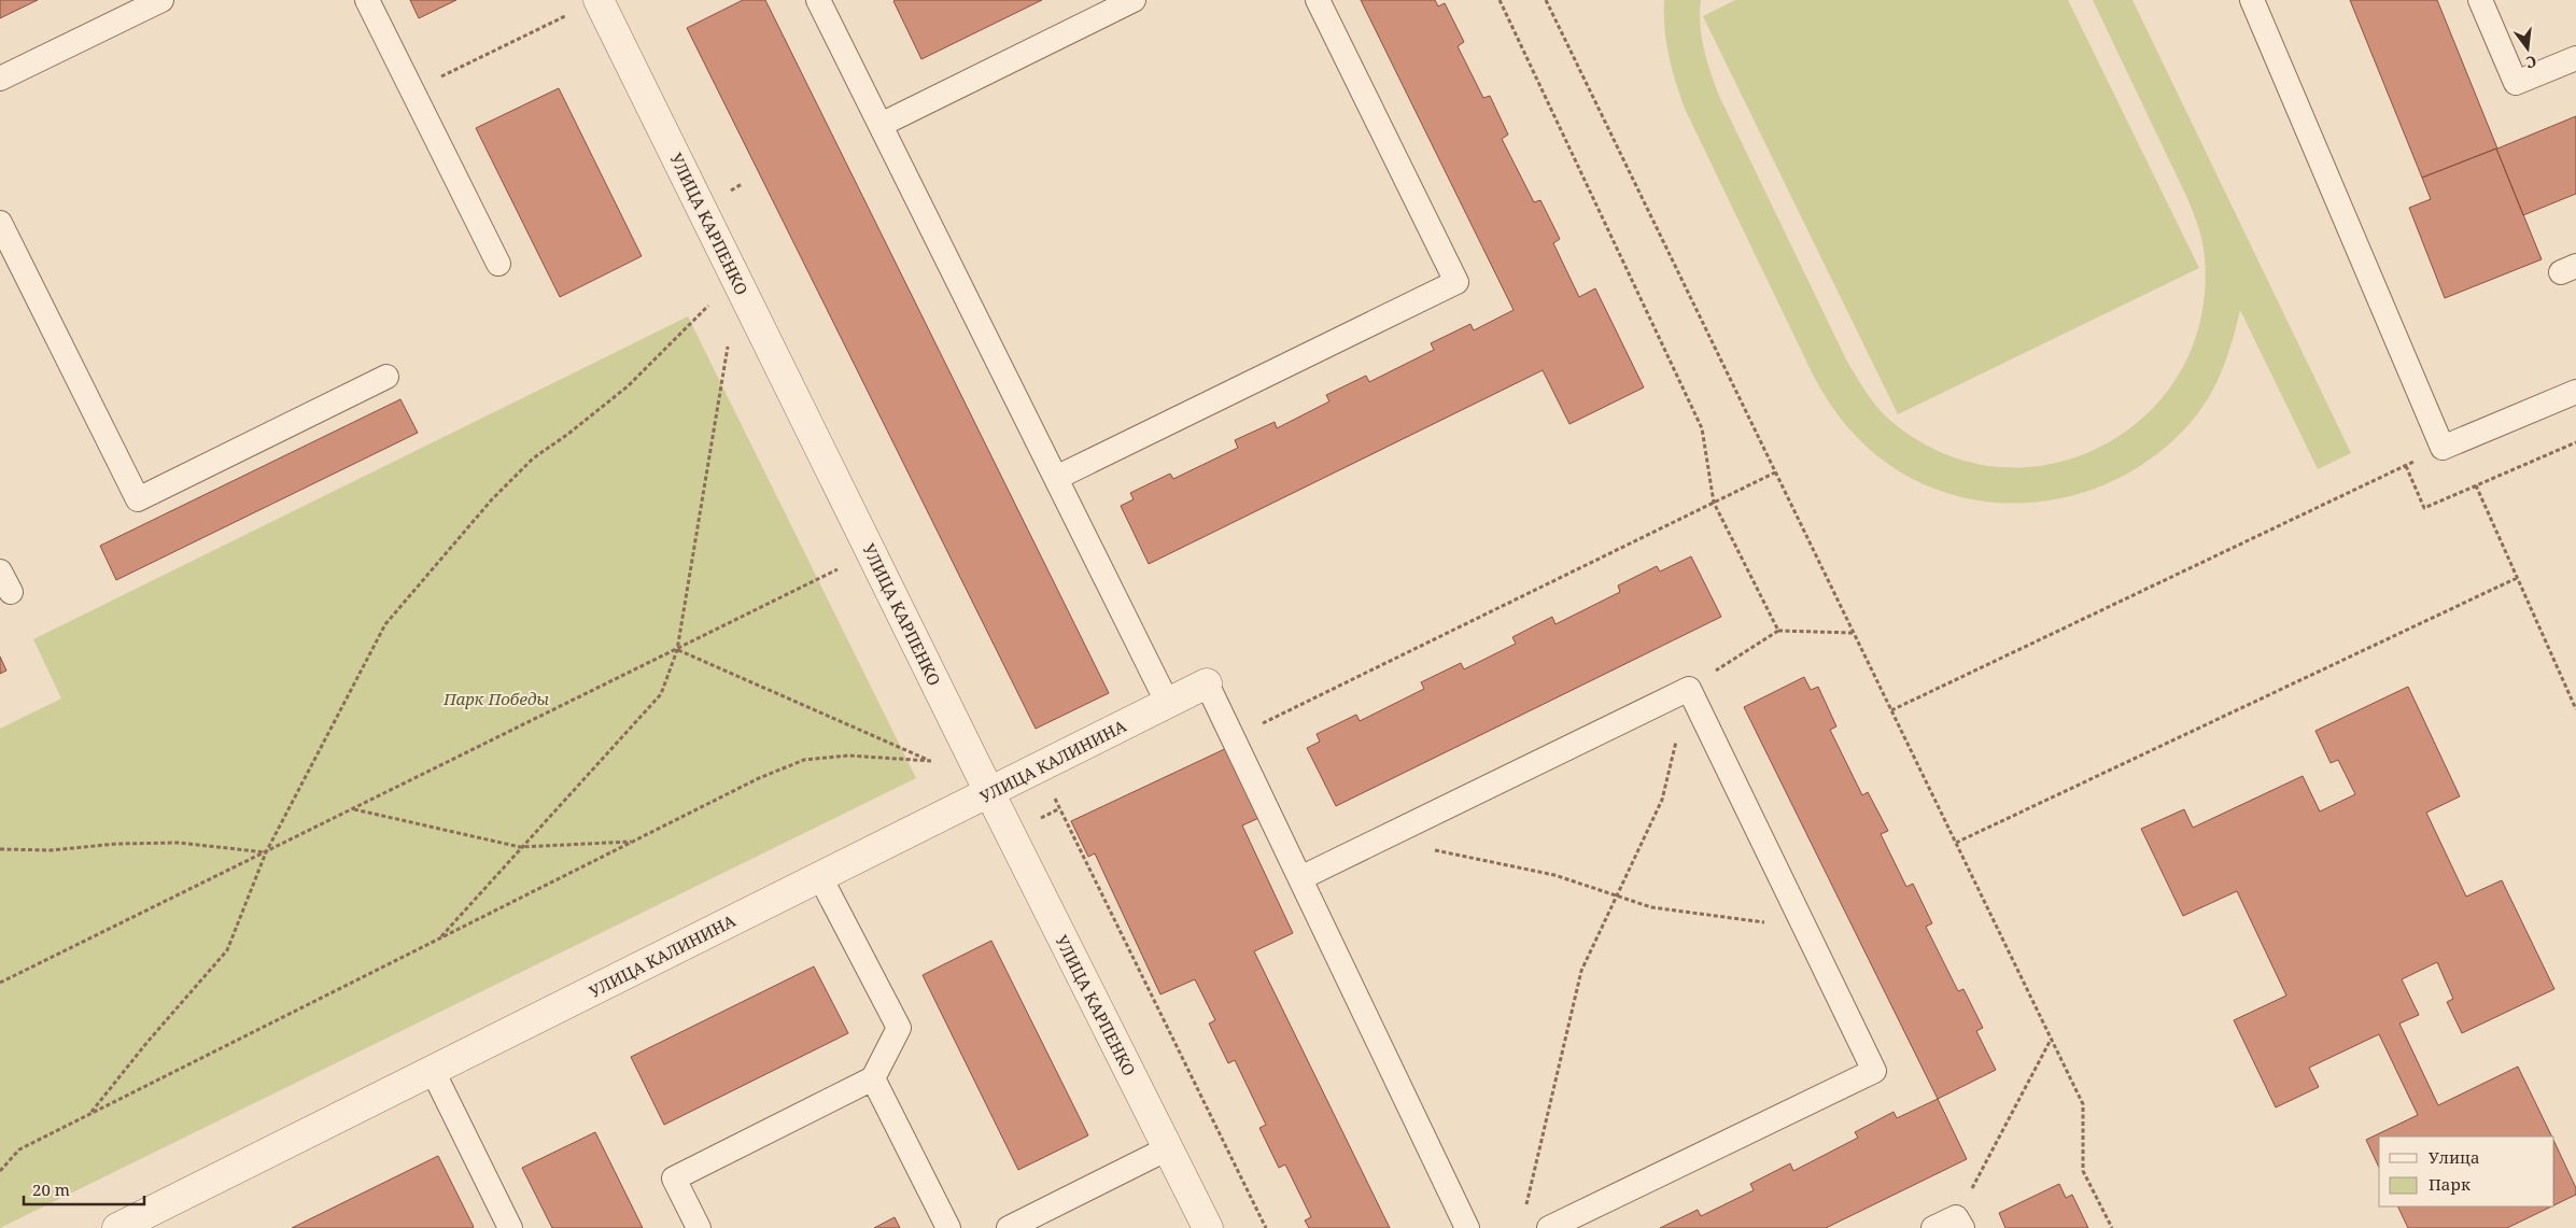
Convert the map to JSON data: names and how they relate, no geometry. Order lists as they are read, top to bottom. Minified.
{"streets":{"street":["УЛИЦА КАРПЕНКО","УЛИЦА КАЛИНИНА"]},"crossings":[["УЛИЦА КАРПЕНКО","УЛИЦА КАЛИНИНА"]],"parks":["Парк Победы"],"legend":["Улица","Парк"],"scale_bar":"20 m","north":"bottom"}
